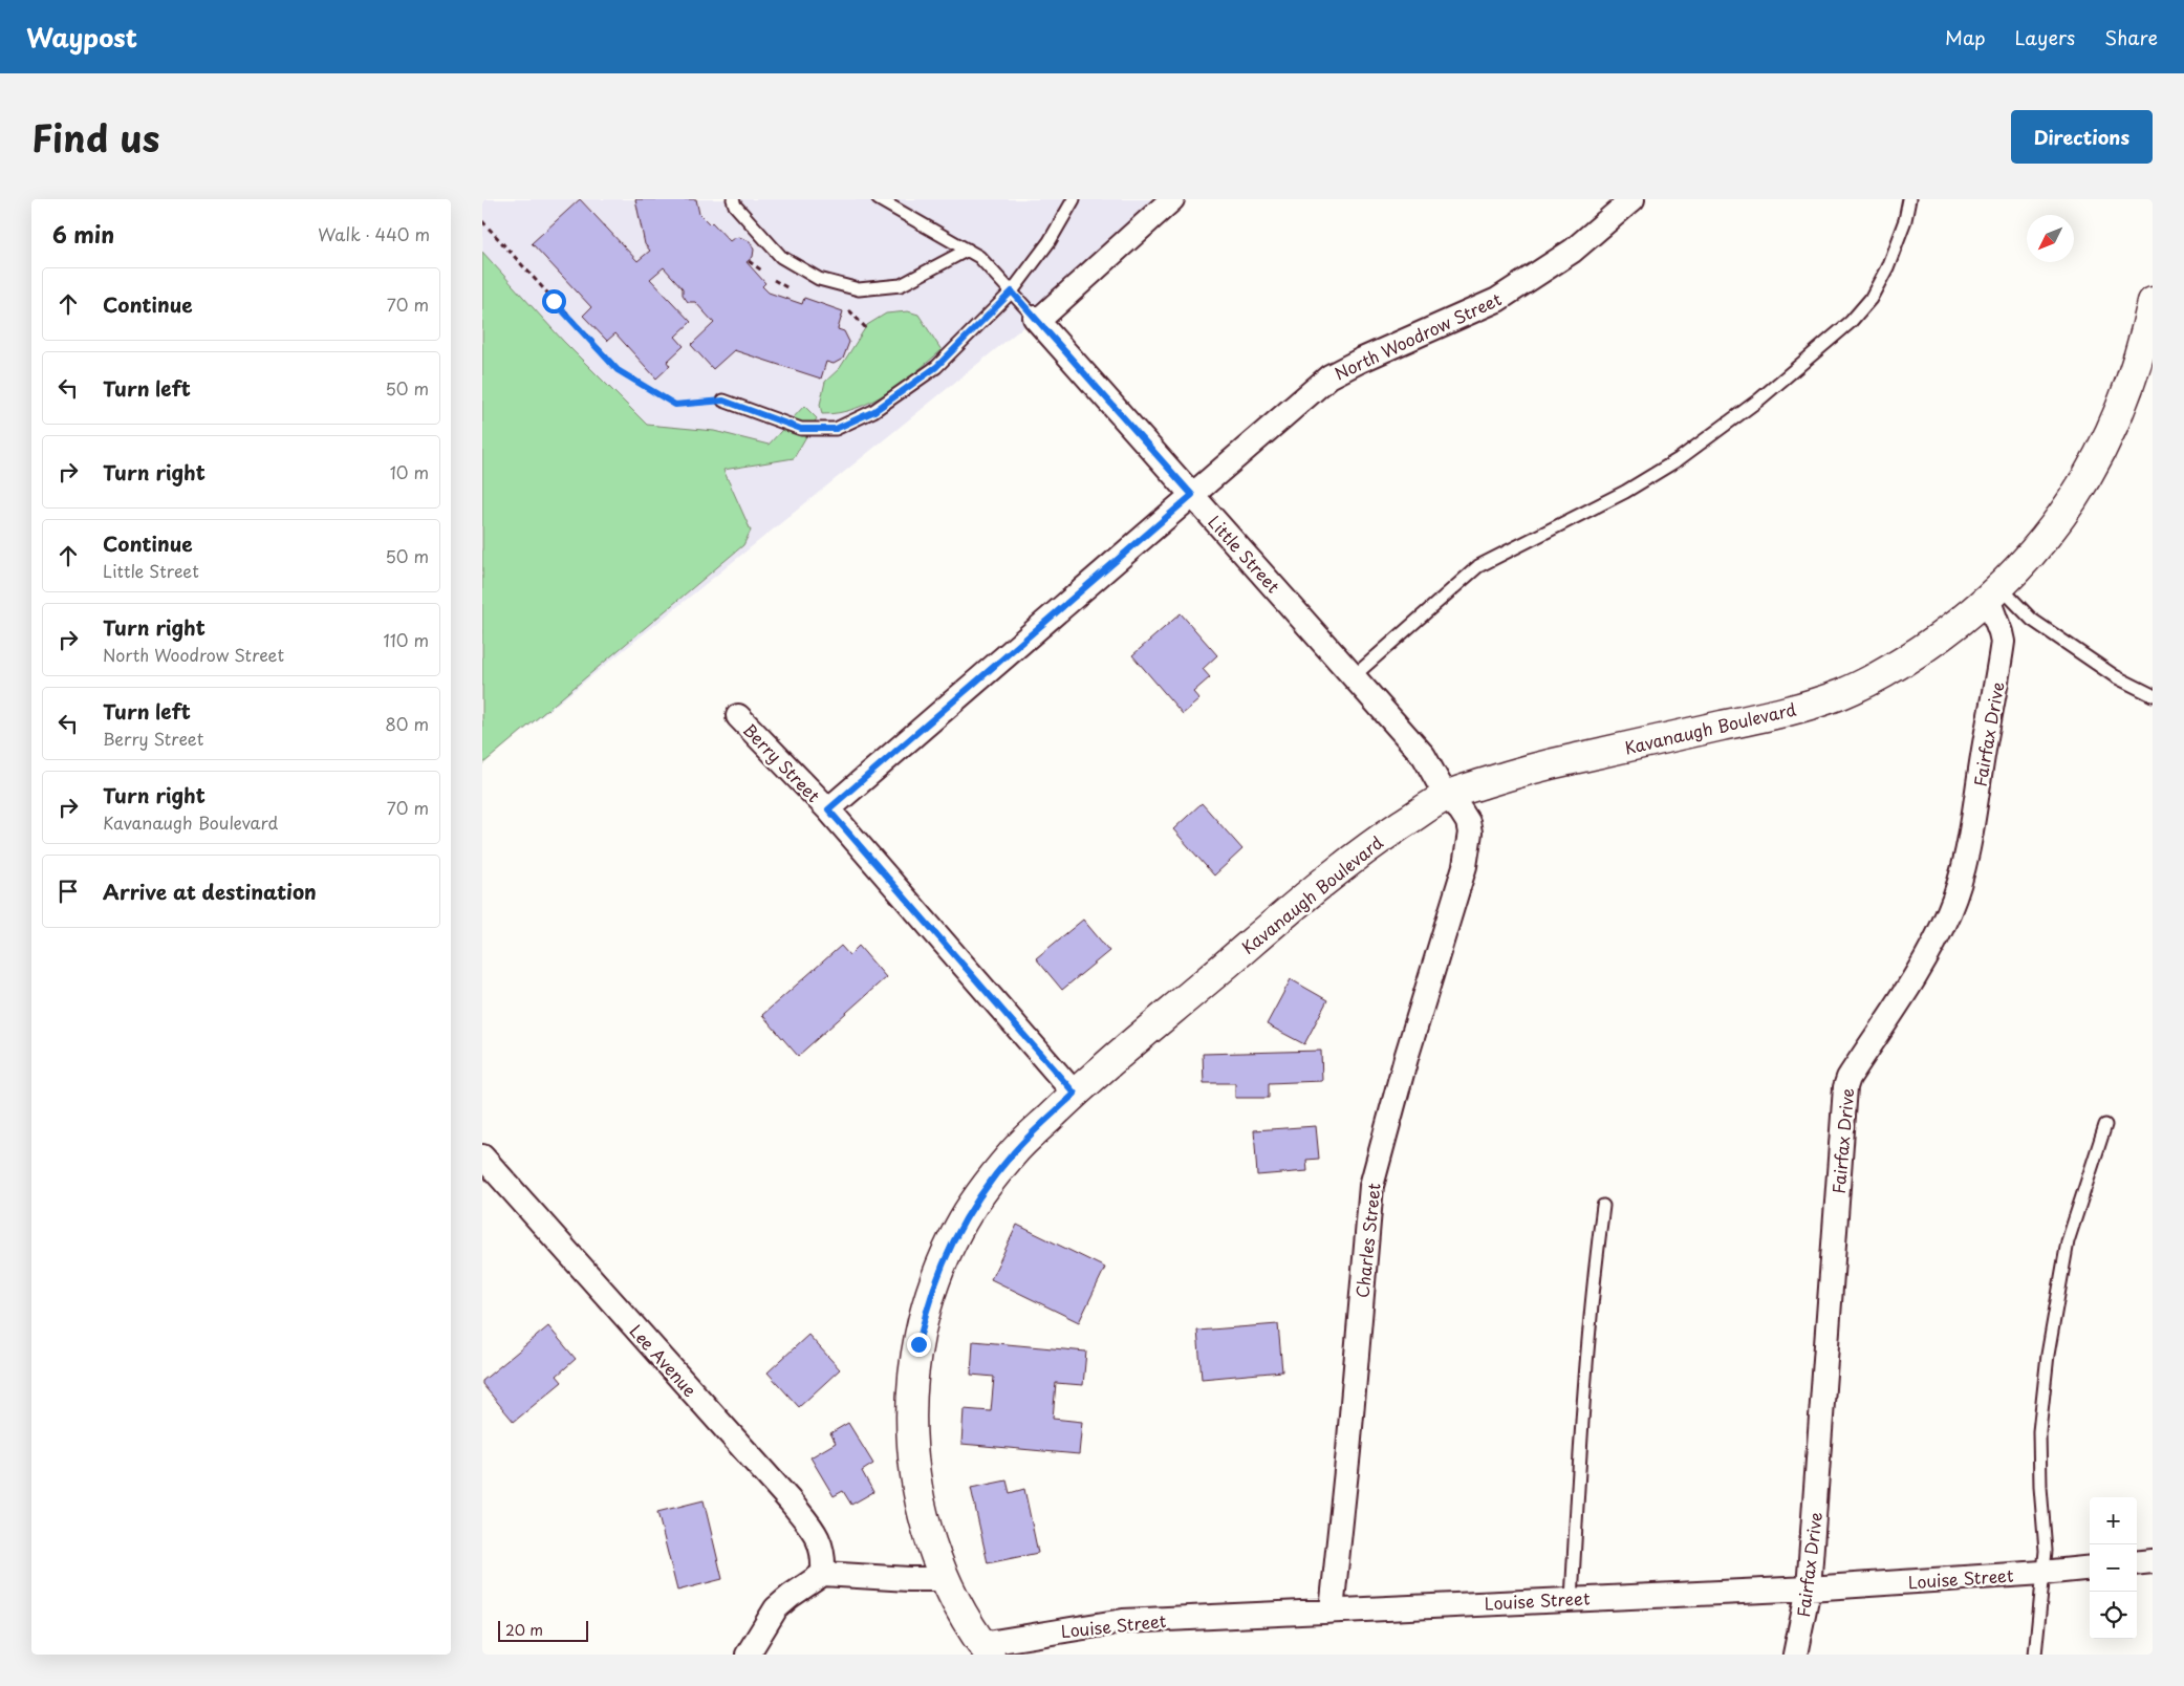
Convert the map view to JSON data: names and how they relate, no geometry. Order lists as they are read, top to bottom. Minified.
{"streets":{"street":["North Woodrow Street","Little Street","Kavanaugh Boulevard","Fairfax Drive","Berry Street","Charles Street","Lee Avenue","Louise Street"]},"crossings":[["North Woodrow Street","Little Street"],["North Woodrow Street","Berry Street"],["Little Street","Kavanaugh Boulevard"],["Little Street","Charles Street"],["Kavanaugh Boulevard","Fairfax Drive"],["Kavanaugh Boulevard","Berry Street"],["Kavanaugh Boulevard","Charles Street"],["Kavanaugh Boulevard","Louise Street"],["Fairfax Drive","Louise Street"],["Charles Street","Louise Street"]],"scale_bar":"20 m","north":"bottom left","page":{"header":"Waypost","nav":["Map","Layers","Share"],"title":"Find us","buttons":"Directions","heading":["6 min","Walk · 440 m"],"list":[["Continue","70 m"],["Turn left","50 m"],["Turn right","10 m"],["Continue","Little Street","50 m"],["Turn right","North Woodrow Street","110 m"],["Turn left","Berry Street","80 m"],["Turn right","Kavanaugh Boulevard","70 m"],"Arrive at destination"],"map_buttons":["+","−"],"scale":"20 m"}}
